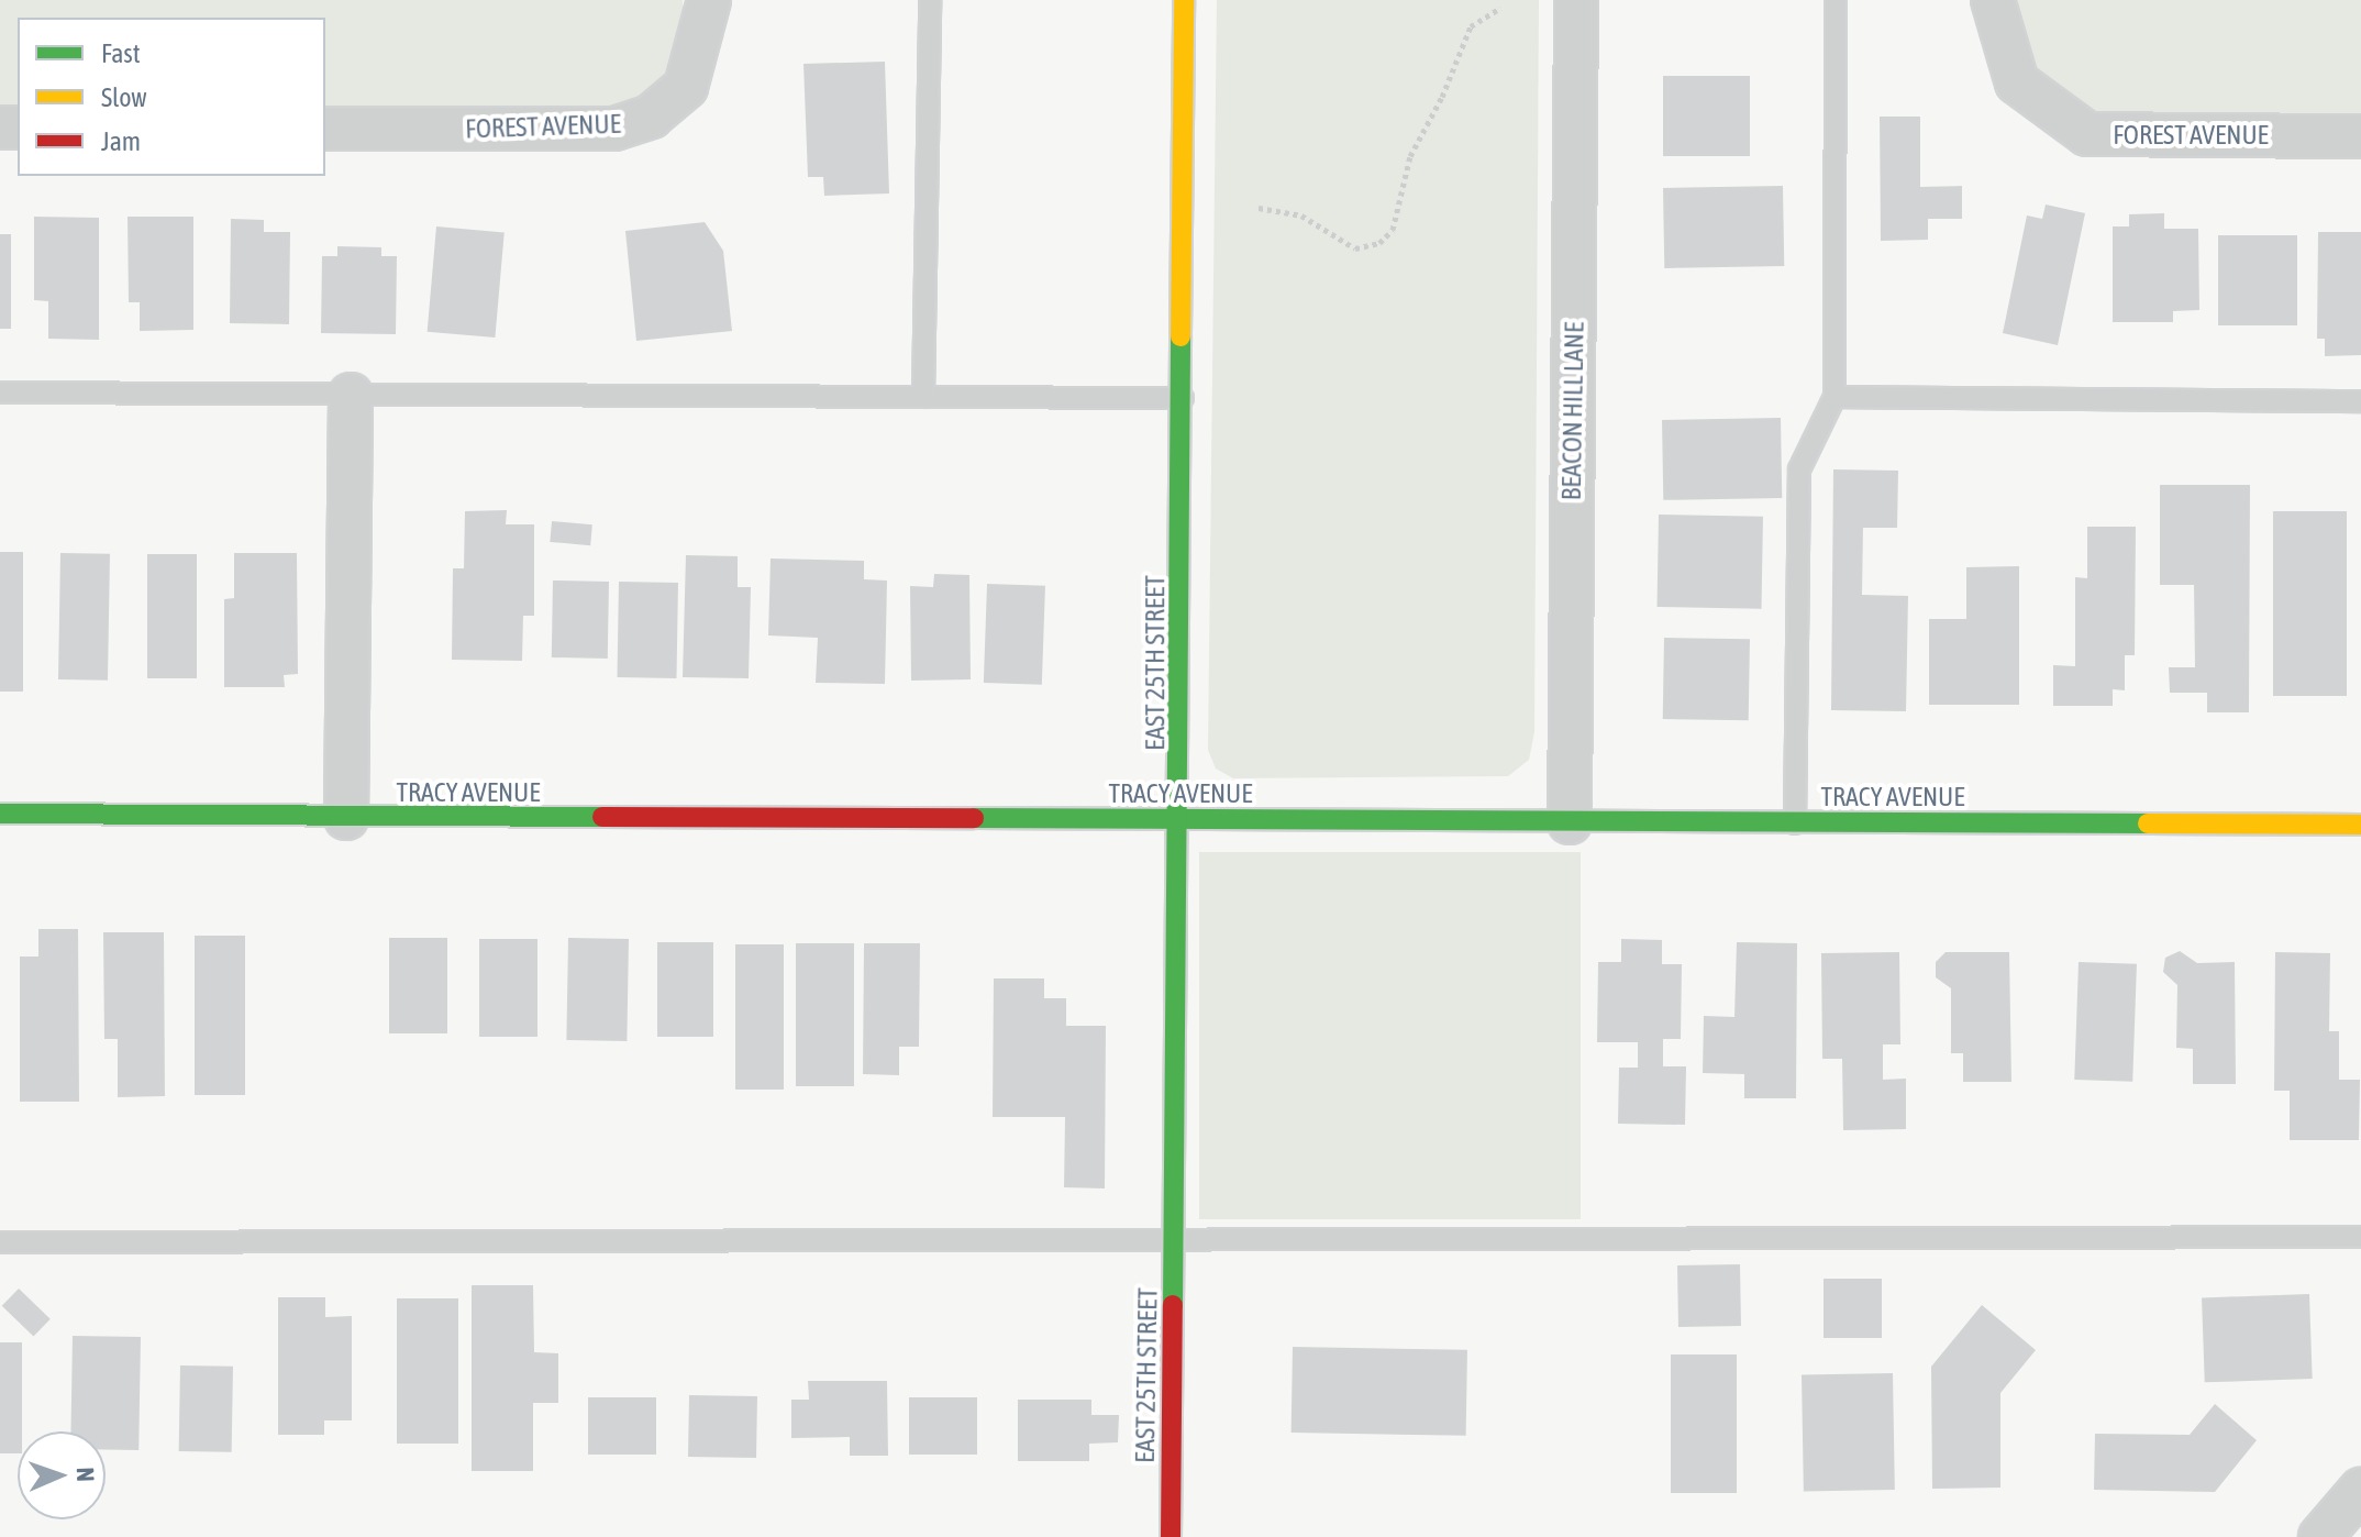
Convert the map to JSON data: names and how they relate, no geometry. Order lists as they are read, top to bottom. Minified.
{"streets":{"street":["FOREST AVENUE","BEACON HILL LANE","EAST 25TH STREET","TRACY AVENUE"]},"crossings":[["BEACON HILL LANE","TRACY AVENUE"],["EAST 25TH STREET","TRACY AVENUE"]],"legend":["Fast","Slow","Jam"],"north":"right"}
